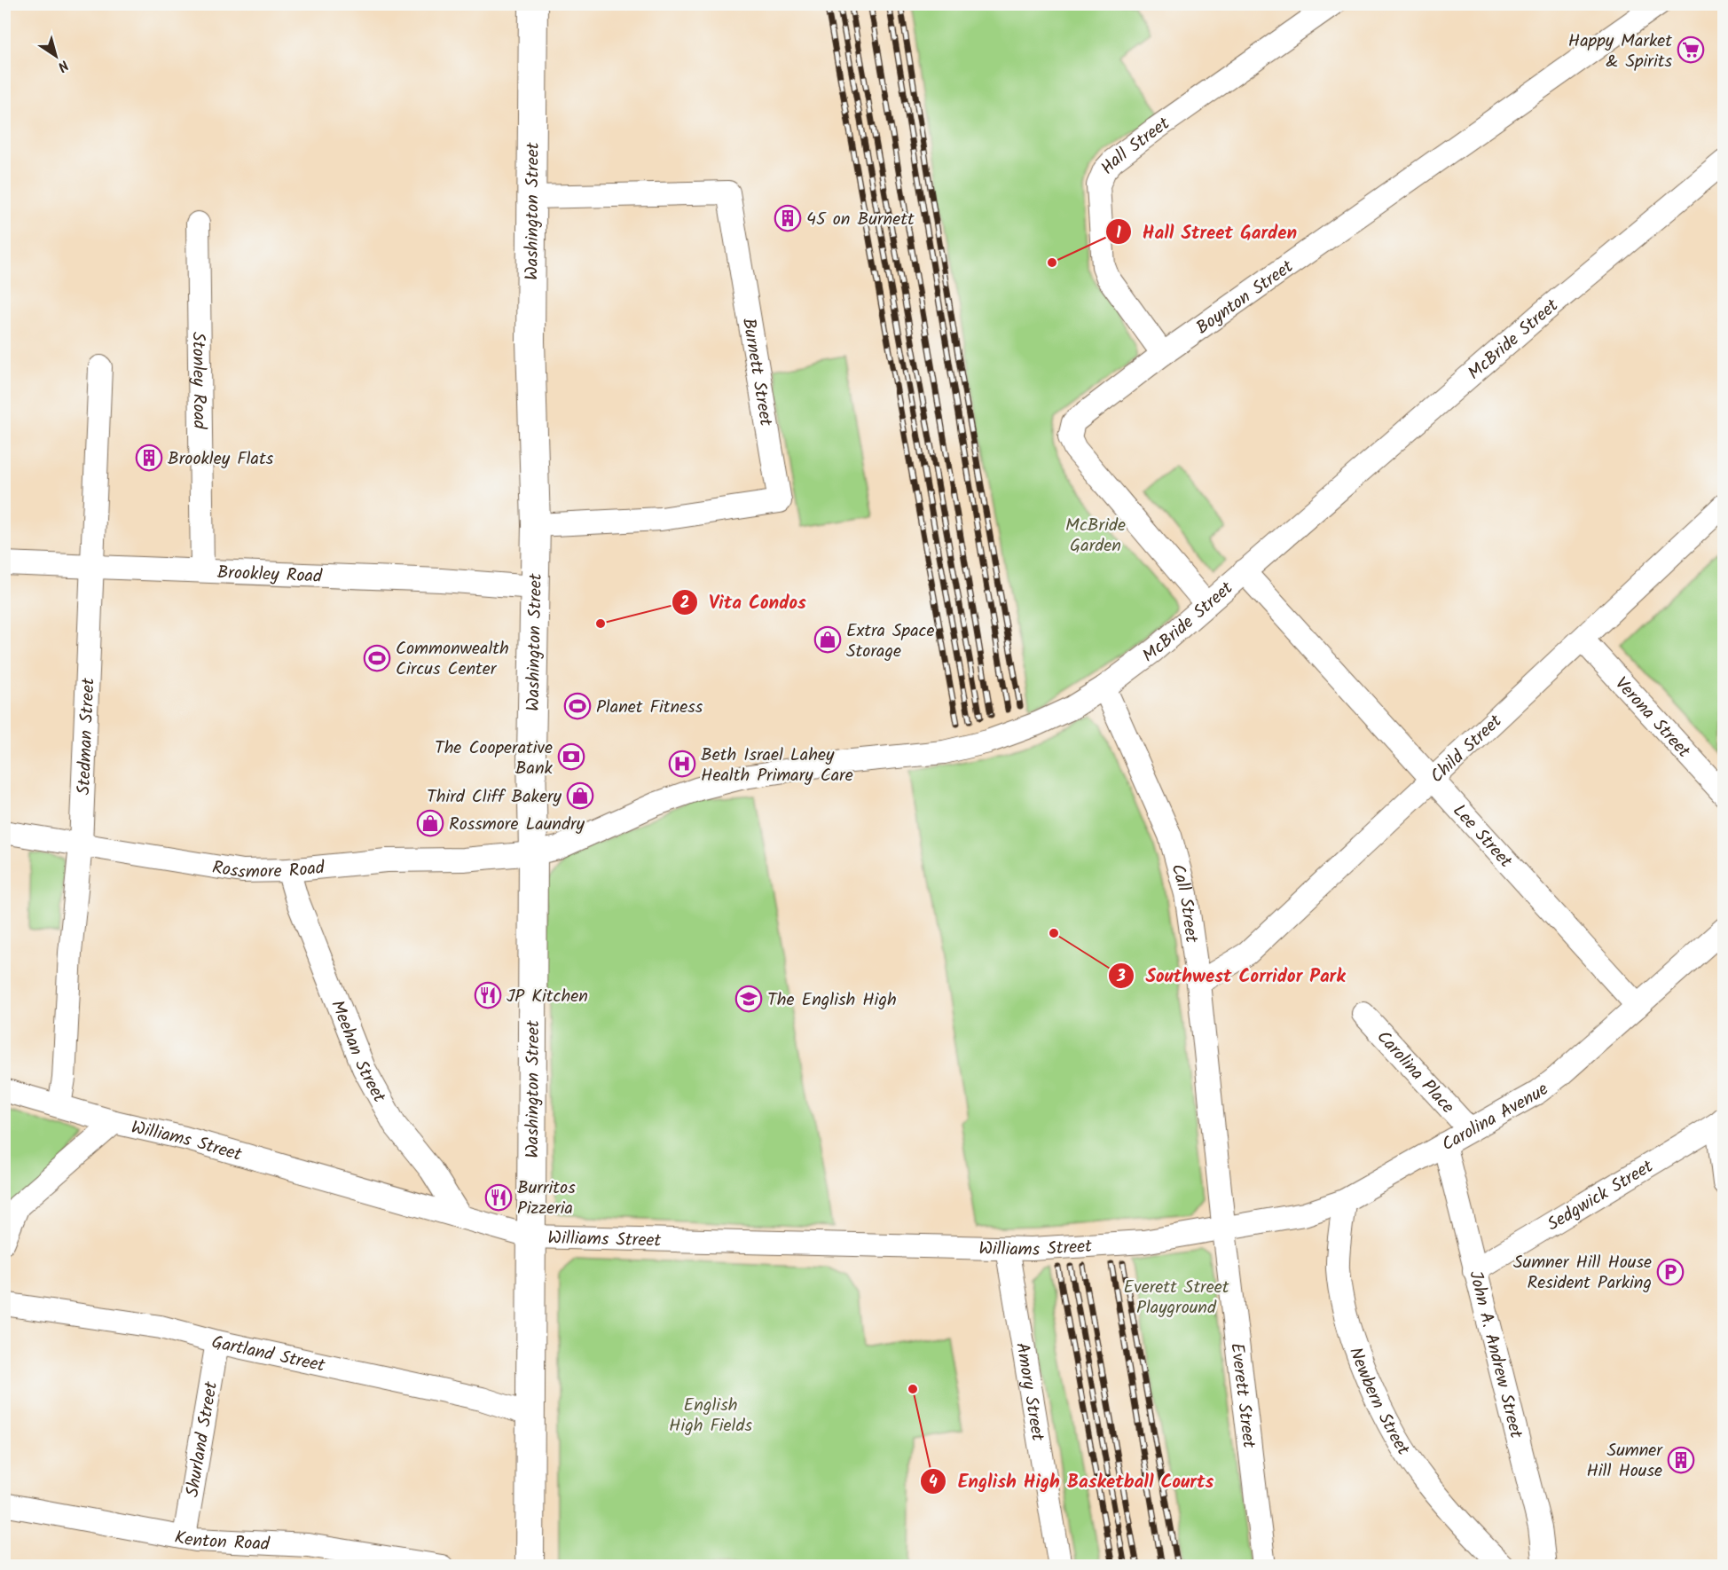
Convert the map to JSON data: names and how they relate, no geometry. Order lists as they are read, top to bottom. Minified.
{"streets":{"main road":["Washington Street"],"street":["Hall Street","Boynton Street","McBride Street","Burnett Street","Stonley Road","Brookley Road","Verona Street","Stedman Street","Child Street","Lee Street","Rossmore Road","Call Street","Meehan Street","Carolina Place","Carolina Avenue","Williams Street","Sedgwick Street","Gartland Street","John A. Andrew Street","Amory Street","Everett Street","Newbern Street","Shurland Street","Kenton Road"]},"crossings":[["Hall Street","Boynton Street"],["Washington Street","McBride Street"],["Washington Street","Burnett Street"],["Washington Street","Brookley Road"],["Washington Street","Rossmore Road"],["Washington Street","Williams Street"],["Washington Street","Gartland Street"],["Boynton Street","McBride Street"],["McBride Street","Lee Street"],["McBride Street","Rossmore Road"],["McBride Street","Call Street"],["Stonley Road","Brookley Road"],["Brookley Road","Stedman Street"],["Verona Street","Child Street"],["Stedman Street","Rossmore Road"],["Stedman Street","Williams Street"],["Child Street","Lee Street"],["Child Street","Call Street"],["Lee Street","Carolina Avenue"],["Rossmore Road","Meehan Street"],["Call Street","Carolina Avenue"],["Call Street","Williams Street"],["Call Street","Everett Street"],["Meehan Street","Williams Street"],["Carolina Place","Carolina Avenue"],["Carolina Avenue","Williams Street"],["Carolina Avenue","John A. Andrew Street"],["Carolina Avenue","Everett Street"],["Carolina Avenue","Newbern Street"],["Williams Street","Amory Street"],["Williams Street","Everett Street"],["Sedgwick Street","John A. Andrew Street"],["Gartland Street","Shurland Street"],["Shurland Street","Kenton Road"]],"parks":["McBride Garden","Everett Street Playground","English High Fields"],"places":{"supermarket":["Happy Market & Spirits"],"building":["45 on Burnett","Brookley Flats","Sumner Hill House"],"other":["Hall Street Garden","Vita Condos","Southwest Corridor Park","English High Basketball Courts"],"shop":["Extra Space Storage","Third Cliff Bakery","Rossmore Laundry"],"sports":["Commonwealth Circus Center","Planet Fitness"],"bank":["The Cooperative Bank"],"hospital":["Beth Israel Lahey Health Primary Care"],"restaurant":["JP Kitchen","Burritos Pizzeria"],"school or university":["The English High"],"parking":["Sumner Hill House Resident Parking"]},"north":"bottom right"}
